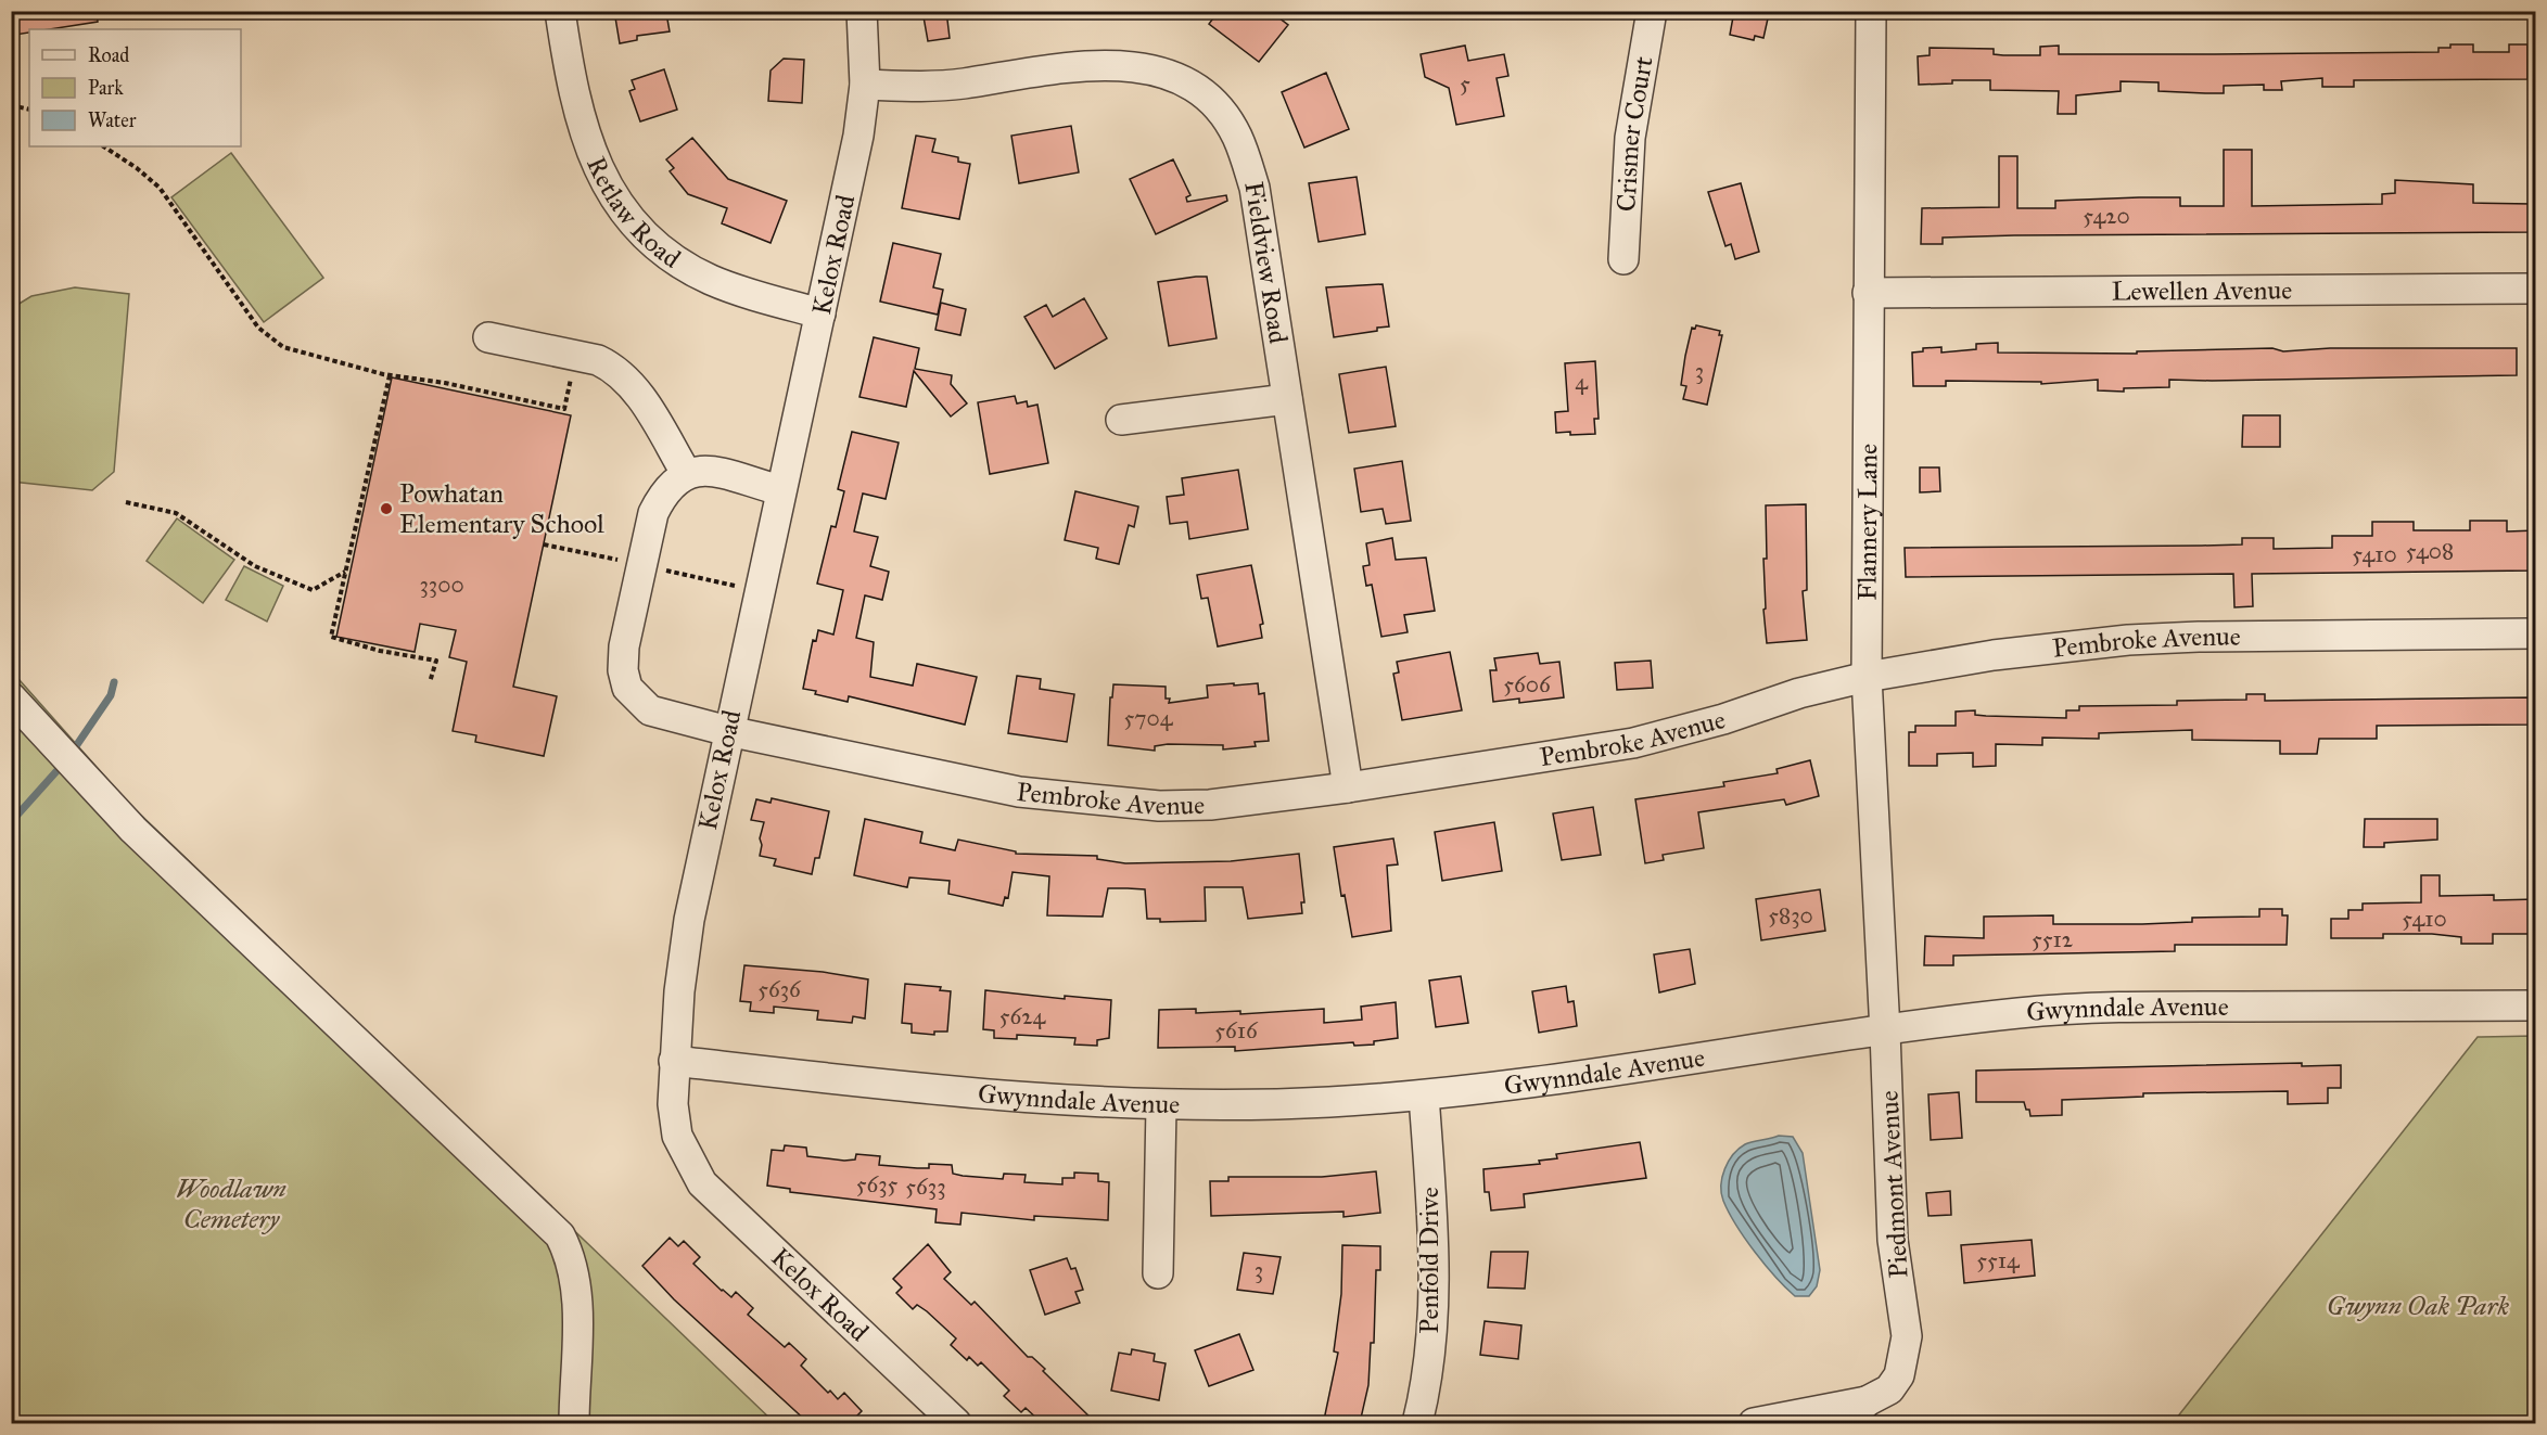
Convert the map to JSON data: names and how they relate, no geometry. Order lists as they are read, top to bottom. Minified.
{"streets":{"street":["Crismer Court","Retlaw Road","Kelox Road","Fieldview Road","Lewellen Avenue","Flannery Lane","Pembroke Avenue","Gwynndale Avenue","Piedmont Avenue","Penfold Drive"]},"crossings":[["Retlaw Road","Kelox Road"],["Kelox Road","Fieldview Road"],["Kelox Road","Pembroke Avenue"],["Kelox Road","Gwynndale Avenue"],["Fieldview Road","Pembroke Avenue"],["Lewellen Avenue","Flannery Lane"],["Flannery Lane","Pembroke Avenue"],["Flannery Lane","Gwynndale Avenue"],["Flannery Lane","Piedmont Avenue"],["Gwynndale Avenue","Piedmont Avenue"],["Gwynndale Avenue","Penfold Drive"]],"parks":["Woodlawn Cemetery","Gwynn Oak Park"],"places":["Powhatan Elementary School"],"house_numbers":["5","5420","3","4","5408","5410","3300","5606","5704","5830","5410","5512","5636","5624","5616","5635","5633","5514","3"],"legend":["Road","Park","Water"]}
